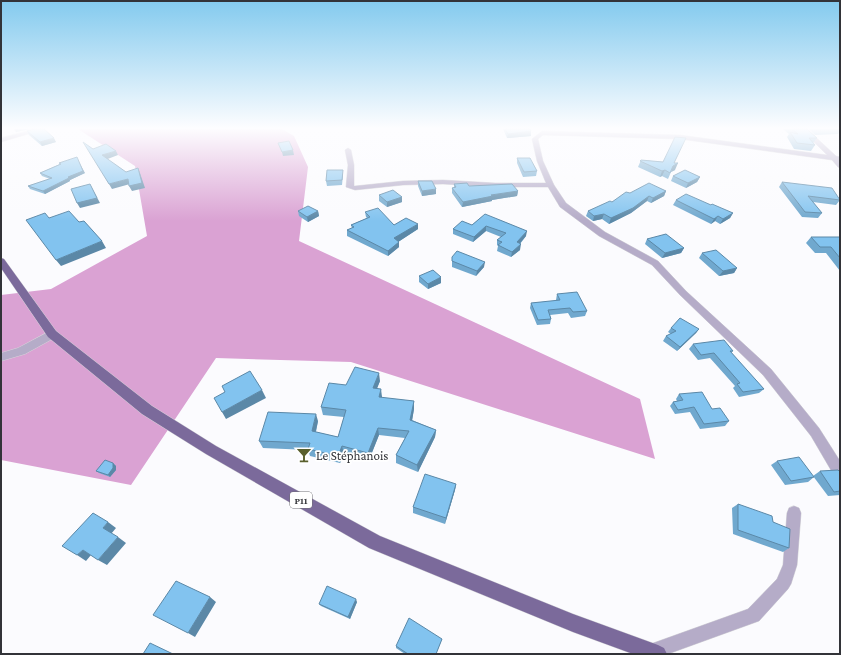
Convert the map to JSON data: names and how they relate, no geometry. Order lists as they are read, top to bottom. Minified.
{"streets":{"main road":["P11"]},"places":{"bar":["Le Stéphanois"]}}
